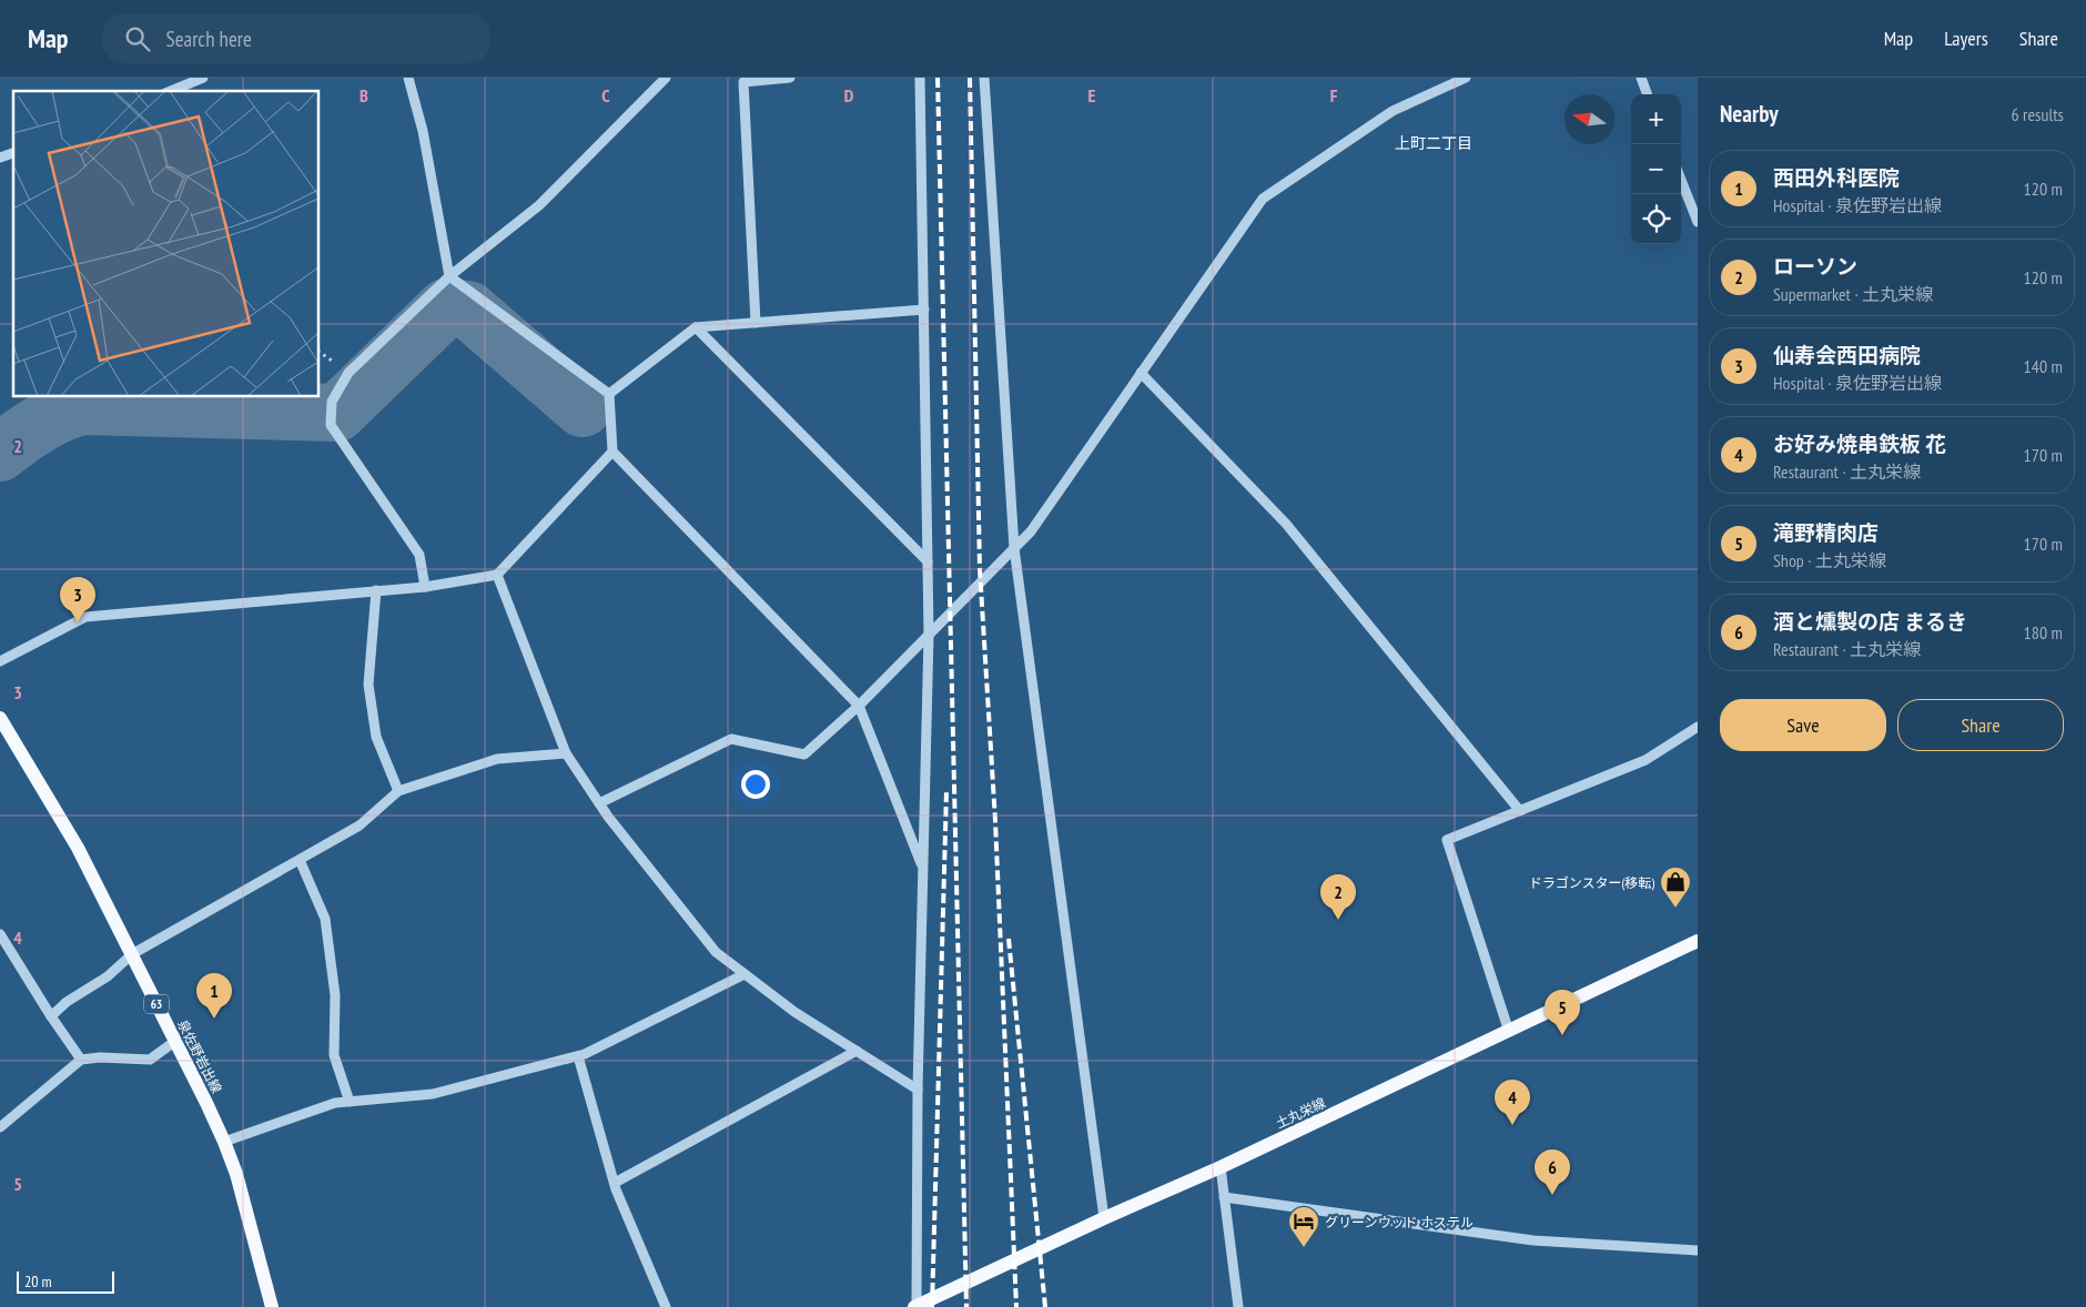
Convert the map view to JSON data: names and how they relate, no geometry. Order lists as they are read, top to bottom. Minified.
{"streets":{"main road":["63","泉佐野岩出線","土丸栄線"]},"districts":["上町二丁目"],"places":{"shop":["ドラゴンスター(移転)"],"hotel":["グリーンウッド ホステル"]},"scale_bar":"20 m","north":"left","page":{"header":"Map","search":"Search here","nav":["Map","Layers","Share"],"heading":["Nearby","6 results"],"map_buttons":["+","−"],"list":[{"mark":"1","name":"西田外科医院","note":"Hospital · 泉佐野岩出線","value":"120 m"},{"mark":"2","name":"ローソン","note":"Supermarket · 土丸栄線","value":"120 m"},{"mark":"3","name":"仙寿会西田病院","note":"Hospital · 泉佐野岩出線","value":"140 m"},{"mark":"4","name":"お好み焼串鉄板 花","note":"Restaurant · 土丸栄線","value":"170 m"},{"mark":"5","name":"滝野精肉店","note":"Shop · 土丸栄線","value":"170 m"},{"mark":"6","name":"酒と燻製の店 まるき","note":"Restaurant · 土丸栄線","value":"180 m"}],"pins":["3","2","1","5","4","6"],"buttons":["Save","Share"],"scale":"20 m"},"grid":{"columns":["B","C","D","E","F"],"rows":["2","3","4","5"]}}
